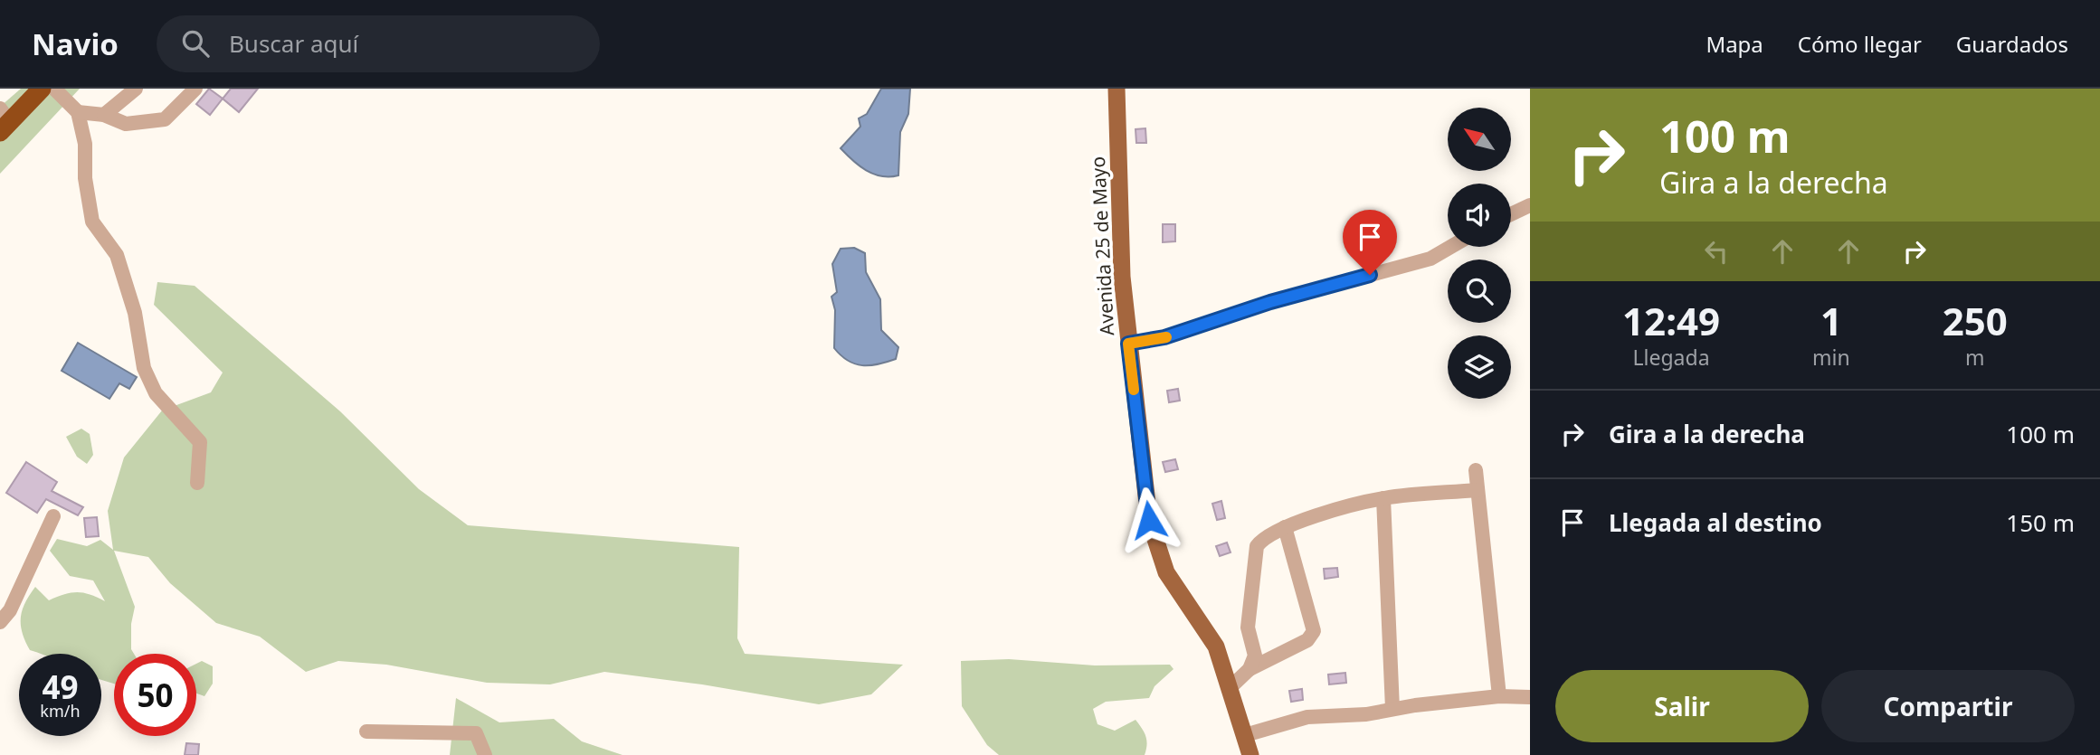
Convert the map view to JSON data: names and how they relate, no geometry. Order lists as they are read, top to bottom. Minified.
{"streets":{"main road":["Avenida 25 de Mayo"]},"north":"top left","page":{"header":"Navio","search":"Buscar aquí","nav":["Mapa","Cómo llegar","Guardados"],"turn":["100 m","Gira a la derecha"],"eta":["12:49","Llegada","1","min","250","m"],"list":[{"name":"Gira a la derecha","value":"100 m"},{"name":"Llegada al destino","value":"150 m"}],"speed":"49 km/h","limit":"50","buttons":["Salir","Compartir"]}}
